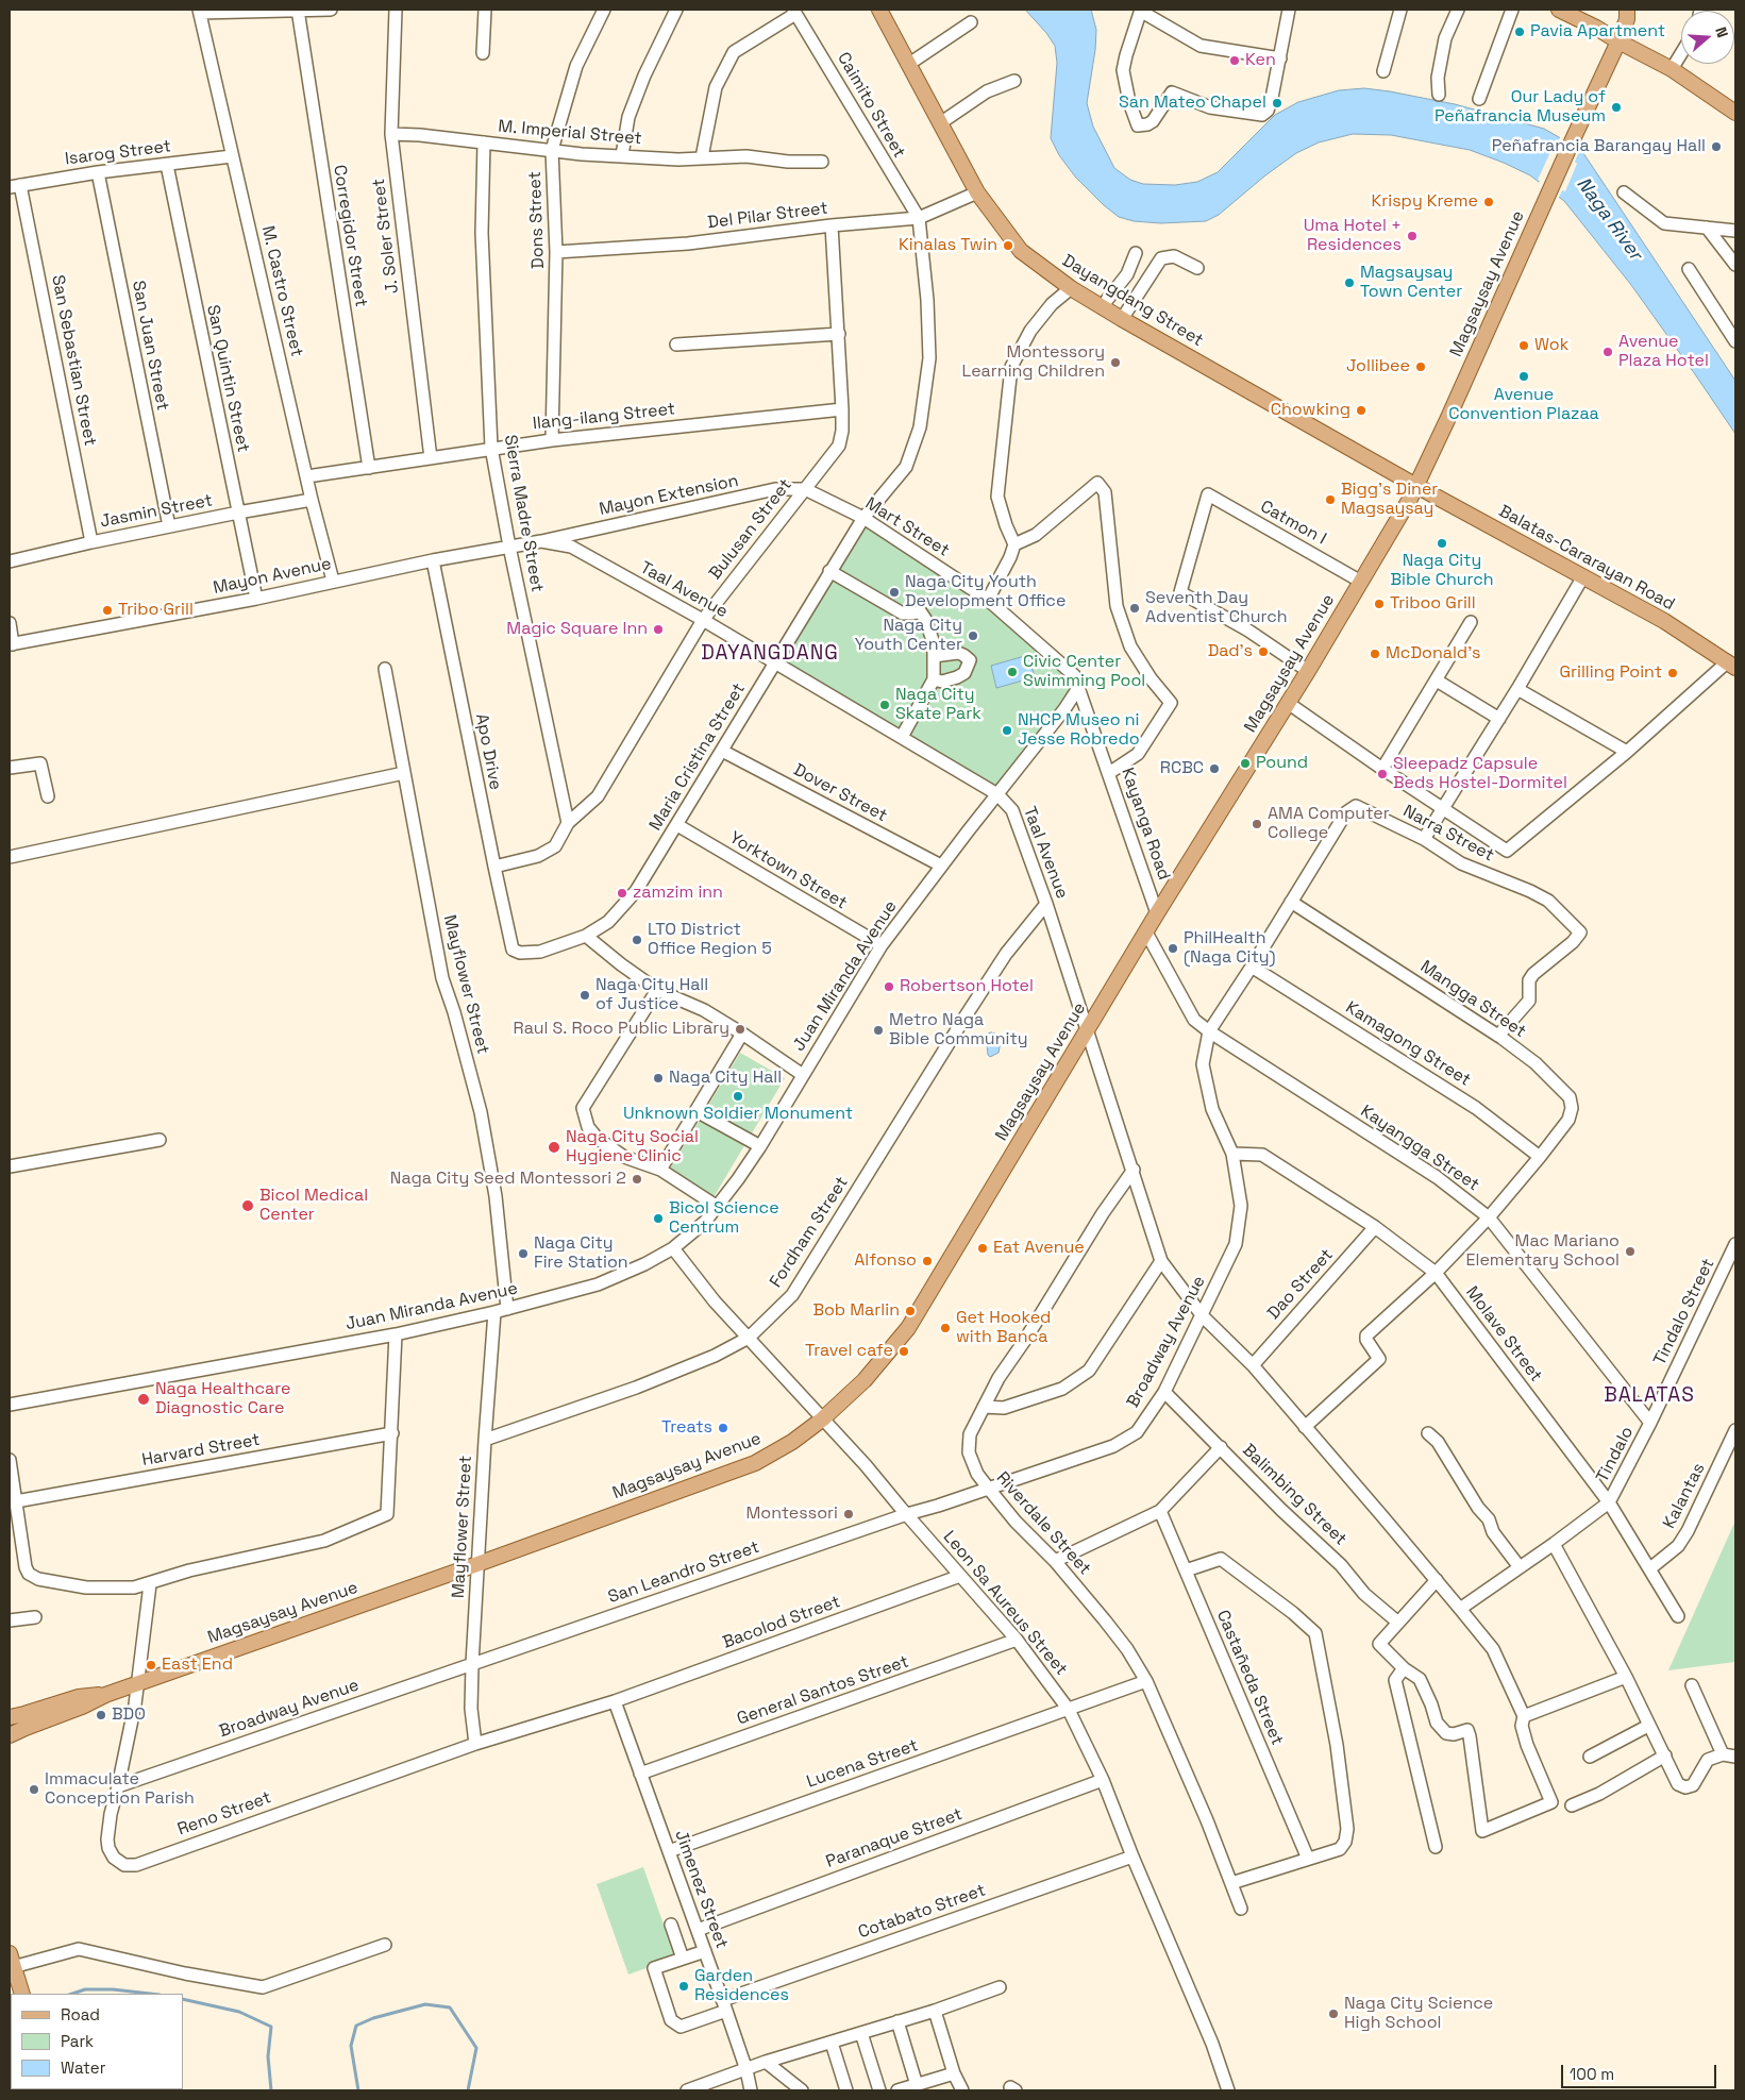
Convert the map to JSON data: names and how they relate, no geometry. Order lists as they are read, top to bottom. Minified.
{"streets":{"main road":["Magsaysay Avenue","Dayangdang Street","Balatas-Cararayan Road"],"street":["Caimito Street","M. Imperial Street","Isarog Street","Del Pilar Street","Dons Street","Corregidor Street","J. Soler Street","M. Castro Street","San Juan Street","San Sebastian Street","San Quintin Street","Ilang-ilang Street","Mayon Extension","Jasmin Street","Sierra Madre Street","Catmon I","Mart Street","Bulusan Street","Mayon Avenue","Taal Avenue","Apo Drive","Maria Cristina Street","Dover Street","Kayanga Road","Narra Street","Yorktown Street","Juan Miranda Avenue","Mayflower Street","Mangga Street","Kamagong Street","Kayangga Street","Fordham Street","Dao Street","Tindalo Street","Molave Street","Broadway Avenue","Harvard Street","Tindalo","Balimbing Street","Kalantas","Riverdale Street","San Leandro Street","Leon Sa Aureus Street","Bacolod Street","Castañeda Street","General Santos Street","Lucena Street","Reno Street","Paranaque Street","Jimenez Street","Cotabato Street"]},"crossings":[["Caimito Street","Del Pilar Street"],["Caimito Street","Maria Cristina Street"],["M. Imperial Street","Dons Street"],["M. Imperial Street","J. Soler Street"],["M. Imperial Street","Sierra Madre Street"],["Isarog Street","M. Castro Street"],["Isarog Street","San Juan Street"],["Isarog Street","San Sebastian Street"],["Isarog Street","San Quintin Street"],["Del Pilar Street","Dons Street"],["Del Pilar Street","Dayangdang Street"],["Del Pilar Street","Bulusan Street"],["Del Pilar Street","Maria Cristina Street"],["Dons Street","Ilang-ilang Street"],["Corregidor Street","Ilang-ilang Street"],["J. Soler Street","Ilang-ilang Street"],["Magsaysay Avenue","Dayangdang Street"],["Magsaysay Avenue","Catmon I"],["Magsaysay Avenue","Balatas-Cararayan Road"],["Magsaysay Avenue","Taal Avenue"],["Magsaysay Avenue","Kayanga Road"],["Magsaysay Avenue","Mayflower Street"],["Magsaysay Avenue","Kayangga Street"],["Magsaysay Avenue","Leon Sa Aureus Street"],["Magsaysay Avenue","Reno Street"],["M. Castro Street","Ilang-ilang Street"],["M. Castro Street","Jasmin Street"],["M. Castro Street","Mayon Avenue"],["Dayangdang Street","Balatas-Cararayan Road"],["San Juan Street","Jasmin Street"],["San Sebastian Street","Jasmin Street"],["San Quintin Street","Jasmin Street"],["San Quintin Street","Mayon Avenue"],["Ilang-ilang Street","Sierra Madre Street"],["Ilang-ilang Street","Bulusan Street"],["Mayon Extension","Mart Street"],["Mayon Extension","Bulusan Street"],["Mayon Extension","Mayon Avenue"],["Mayon Extension","Taal Avenue"],["Sierra Madre Street","Bulusan Street"],["Sierra Madre Street","Mayon Avenue"],["Mart Street","Bulusan Street"],["Mart Street","Maria Cristina Street"],["Mart Street","Kayanga Road"],["Bulusan Street","Taal Avenue"],["Bulusan Street","Apo Drive"],["Mayon Avenue","Taal Avenue"],["Mayon Avenue","Apo Drive"],["Taal Avenue","Maria Cristina Street"],["Taal Avenue","Juan Miranda Avenue"],["Taal Avenue","Fordham Street"],["Taal Avenue","Riverdale Street"],["Apo Drive","Maria Cristina Street"],["Maria Cristina Street","Dover Street"],["Maria Cristina Street","Yorktown Street"],["Dover Street","Juan Miranda Avenue"],["Kayanga Road","Juan Miranda Avenue"],["Narra Street","Mangga Street"],["Narra Street","Kamagong Street"],["Narra Street","Kayangga Street"],["Narra Street","Broadway Avenue"],["Yorktown Street","Juan Miranda Avenue"],["Juan Miranda Avenue","Mayflower Street"],["Juan Miranda Avenue","Leon Sa Aureus Street"],["Mayflower Street","Fordham Street"],["Mayflower Street","Broadway Avenue"],["Mayflower Street","San Leandro Street"],["Mayflower Street","Reno Street"],["Mangga Street","Kamagong Street"],["Kayangga Street","Tindalo Street"],["Kayangga Street","Broadway Avenue"],["Kayangga Street","Tindalo"],["Fordham Street","Leon Sa Aureus Street"],["Dao Street","Molave Street"],["Tindalo Street","Tindalo"],["Molave Street","Broadway Avenue"],["Molave Street","Tindalo"],["Molave Street","Kalantas"],["Broadway Avenue","Balimbing Street"],["Broadway Avenue","Riverdale Street"],["Broadway Avenue","San Leandro Street"],["Broadway Avenue","Leon Sa Aureus Street"],["Broadway Avenue","Reno Street"],["Riverdale Street","Lucena Street"],["San Leandro Street","Leon Sa Aureus Street"],["Leon Sa Aureus Street","Bacolod Street"],["Leon Sa Aureus Street","General Santos Street"],["Leon Sa Aureus Street","Lucena Street"],["Leon Sa Aureus Street","Paranaque Street"],["Leon Sa Aureus Street","Cotabato Street"],["Bacolod Street","Reno Street"],["Bacolod Street","Jimenez Street"],["General Santos Street","Jimenez Street"],["Lucena Street","Jimenez Street"],["Reno Street","Jimenez Street"],["Paranaque Street","Jimenez Street"],["Jimenez Street","Cotabato Street"]],"districts":["DAYANGDANG","BALATAS"],"water":["Naga River"],"places":["Pavia Apartment","Ken","San Mateo Chapel","Our Lady of Peñafrancia Museum","Peñafrancia Barangay Hall","Krispy Kreme","Uma Hotel + Residences","Kinalas Twin","Magsaysay Town Center","Wok","Avenue Plaza Hotel","Montessory Learning Children","Jollibee","Avenue Convention Plazaa","Chowking","Bigg's Diner Magsaysay","Naga City Bible Church","Naga City Youth Development Office","Triboo Grill","Seventh Day Adventist Church","Tribo Grill","Magic Square Inn","Naga City Youth Center","Dad's","McDonald's","Civic Center Swimming Pool","Grilling Point","Naga City Skate Park","NHCP Museo ni Jesse Robredo","Pound","RCBC","Sleepadz Capsule Beds Hostel-Dormitel","AMA Computer College","zamzim inn","LTO District Office Region 5","PhilHealth (Naga City)","Robertson Hotel","Naga City Hall of Justice","Raul S. Roco Public Library","Metro Naga Bible Community","Naga City Hall","Unknown Soldier Monument","Naga City Social Hygiene Clinic","Naga City Seed Montessori 2","Bicol Medical Center","Bicol Science Centrum","Eat Avenue","Mac Mariano Elementary School","Naga City Fire Station","Alfonso","Bob Marlin","Get Hooked with Banca","Travel cafe","Naga Healthcare Diagnostic Care","Treats","Montessori","East End","BDO","Immaculate Conception Parish","Garden Residences","Naga City Science High School"],"legend":["Road","Park","Water"],"scale_bar":"100 m","north":"right"}
